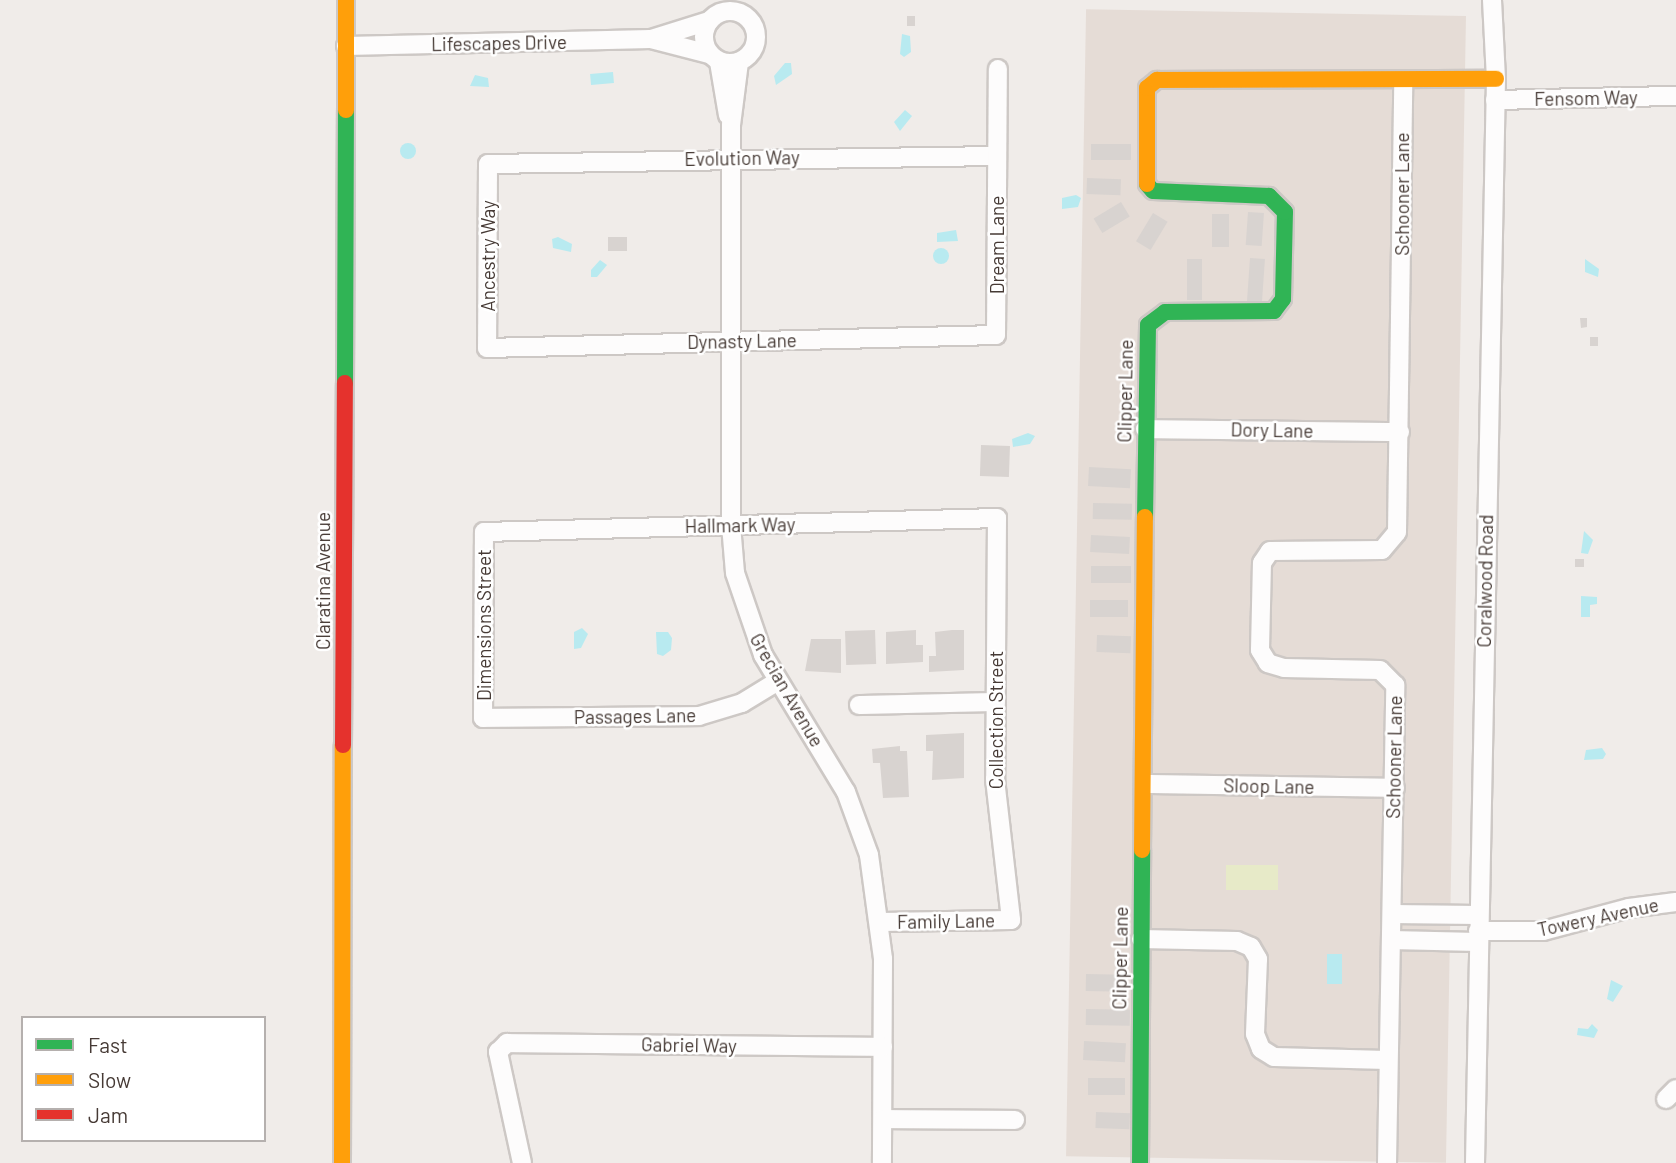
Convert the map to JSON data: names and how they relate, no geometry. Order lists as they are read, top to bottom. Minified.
{"streets":{"street":["Lifescapes Drive","Fensom Way","Evolution Way","Schooner Lane","Dream Lane","Ancestry Way","Dynasty Lane","Clipper Lane","Dory Lane","Hallmark Way","Claratina Avenue","Coralwood Road","Dimensions Street","Grecian Avenue","Passages Lane","Collection Street","Sloop Lane","Towery Avenue","Family Lane","Gabriel Way"]},"crossings":[["Lifescapes Drive","Claratina Avenue"],["Lifescapes Drive","Grecian Avenue"],["Fensom Way","Coralwood Road"],["Evolution Way","Dream Lane"],["Evolution Way","Ancestry Way"],["Evolution Way","Grecian Avenue"],["Schooner Lane","Clipper Lane"],["Schooner Lane","Dory Lane"],["Schooner Lane","Sloop Lane"],["Schooner Lane","Towery Avenue"],["Dream Lane","Dynasty Lane"],["Ancestry Way","Dynasty Lane"],["Dynasty Lane","Grecian Avenue"],["Clipper Lane","Dory Lane"],["Clipper Lane","Coralwood Road"],["Clipper Lane","Sloop Lane"],["Hallmark Way","Dimensions Street"],["Hallmark Way","Grecian Avenue"],["Hallmark Way","Collection Street"],["Coralwood Road","Towery Avenue"],["Dimensions Street","Passages Lane"],["Grecian Avenue","Passages Lane"],["Grecian Avenue","Family Lane"],["Grecian Avenue","Gabriel Way"],["Collection Street","Family Lane"]],"legend":["Fast","Slow","Jam"]}
